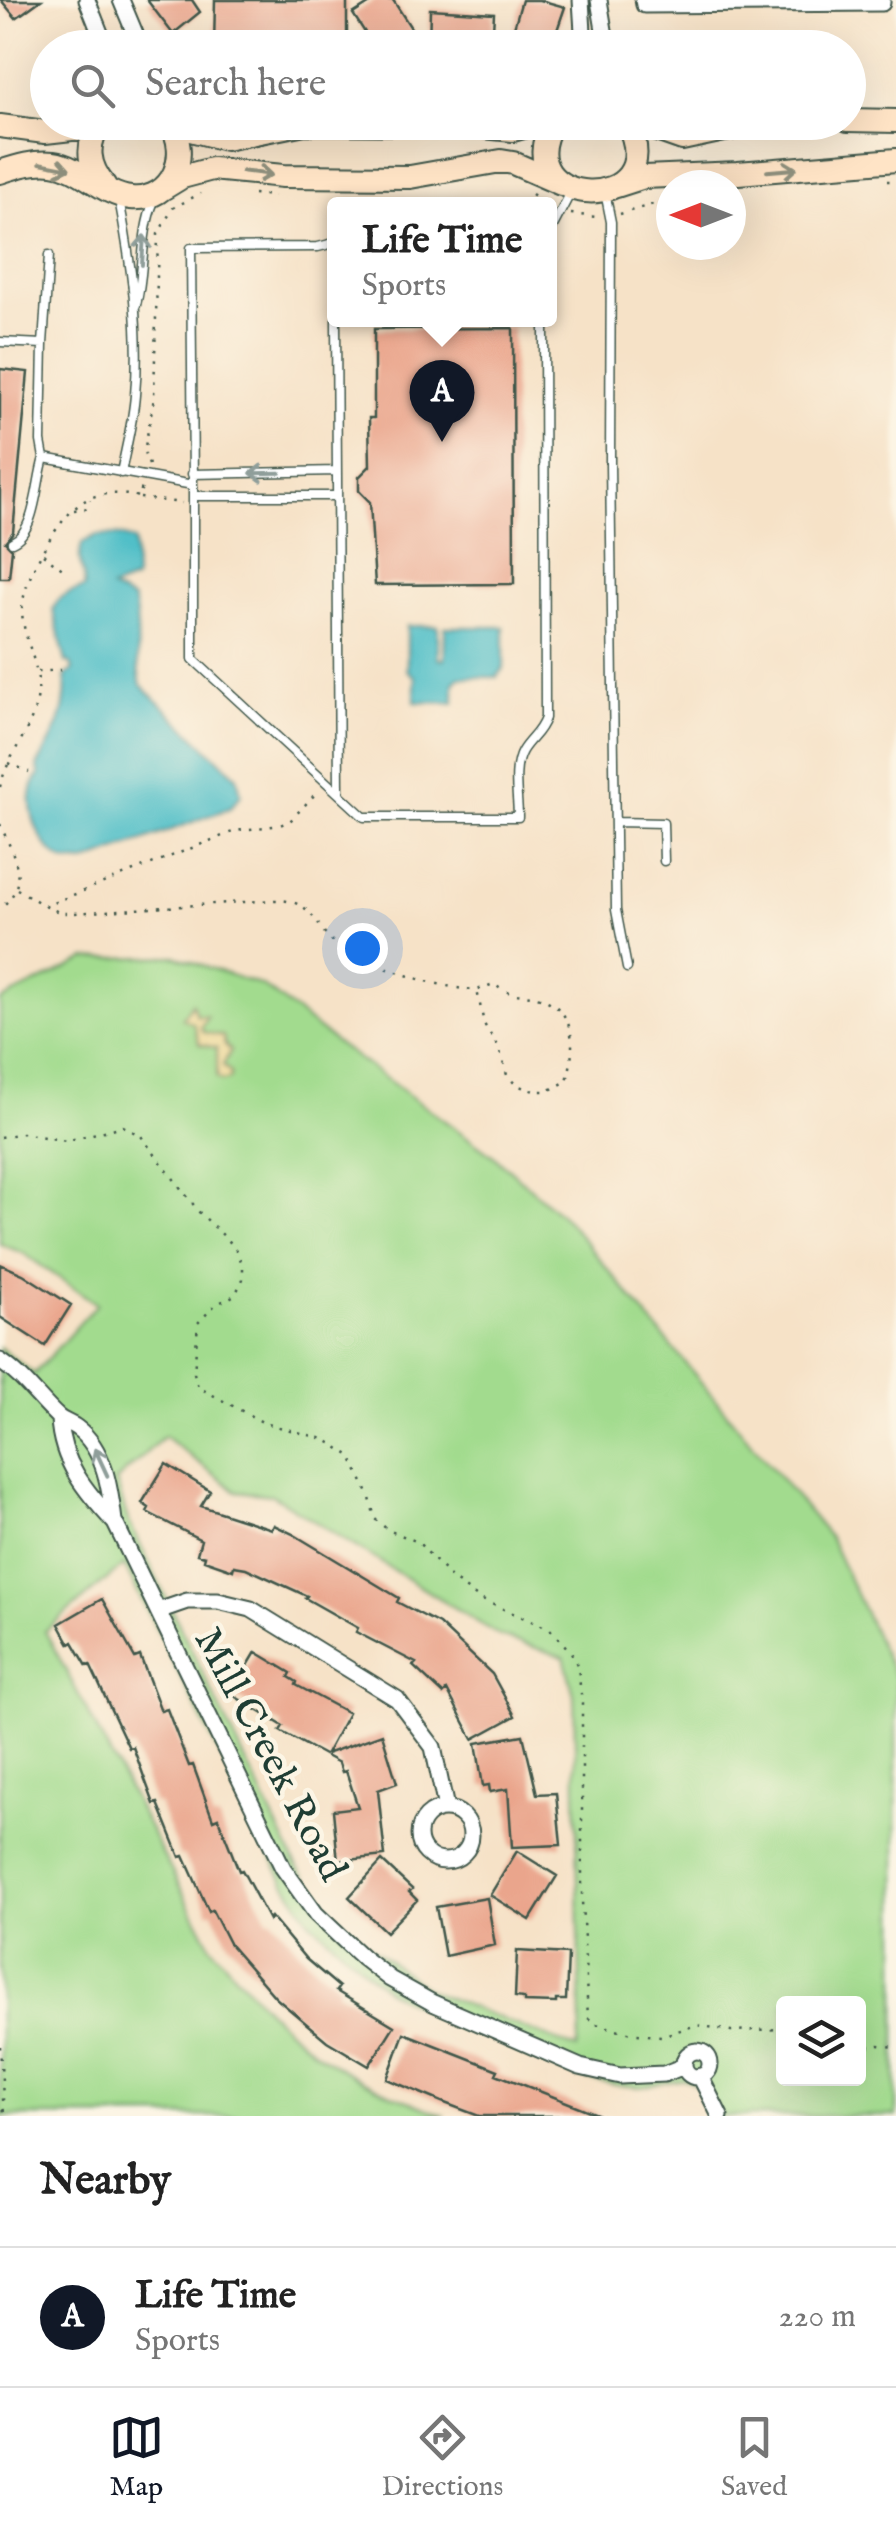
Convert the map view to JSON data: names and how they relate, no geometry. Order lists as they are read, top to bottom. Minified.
{"streets":{"street":["Mill Creek Road"]},"north":"left","page":{"search":"Search here","popup":["Life Time","Sports"],"pins":"A","heading":"Nearby","list":[{"mark":"A","name":"Life Time","note":"Sports","value":"220 m"}],"nav":["Map","Directions","Saved"]}}
